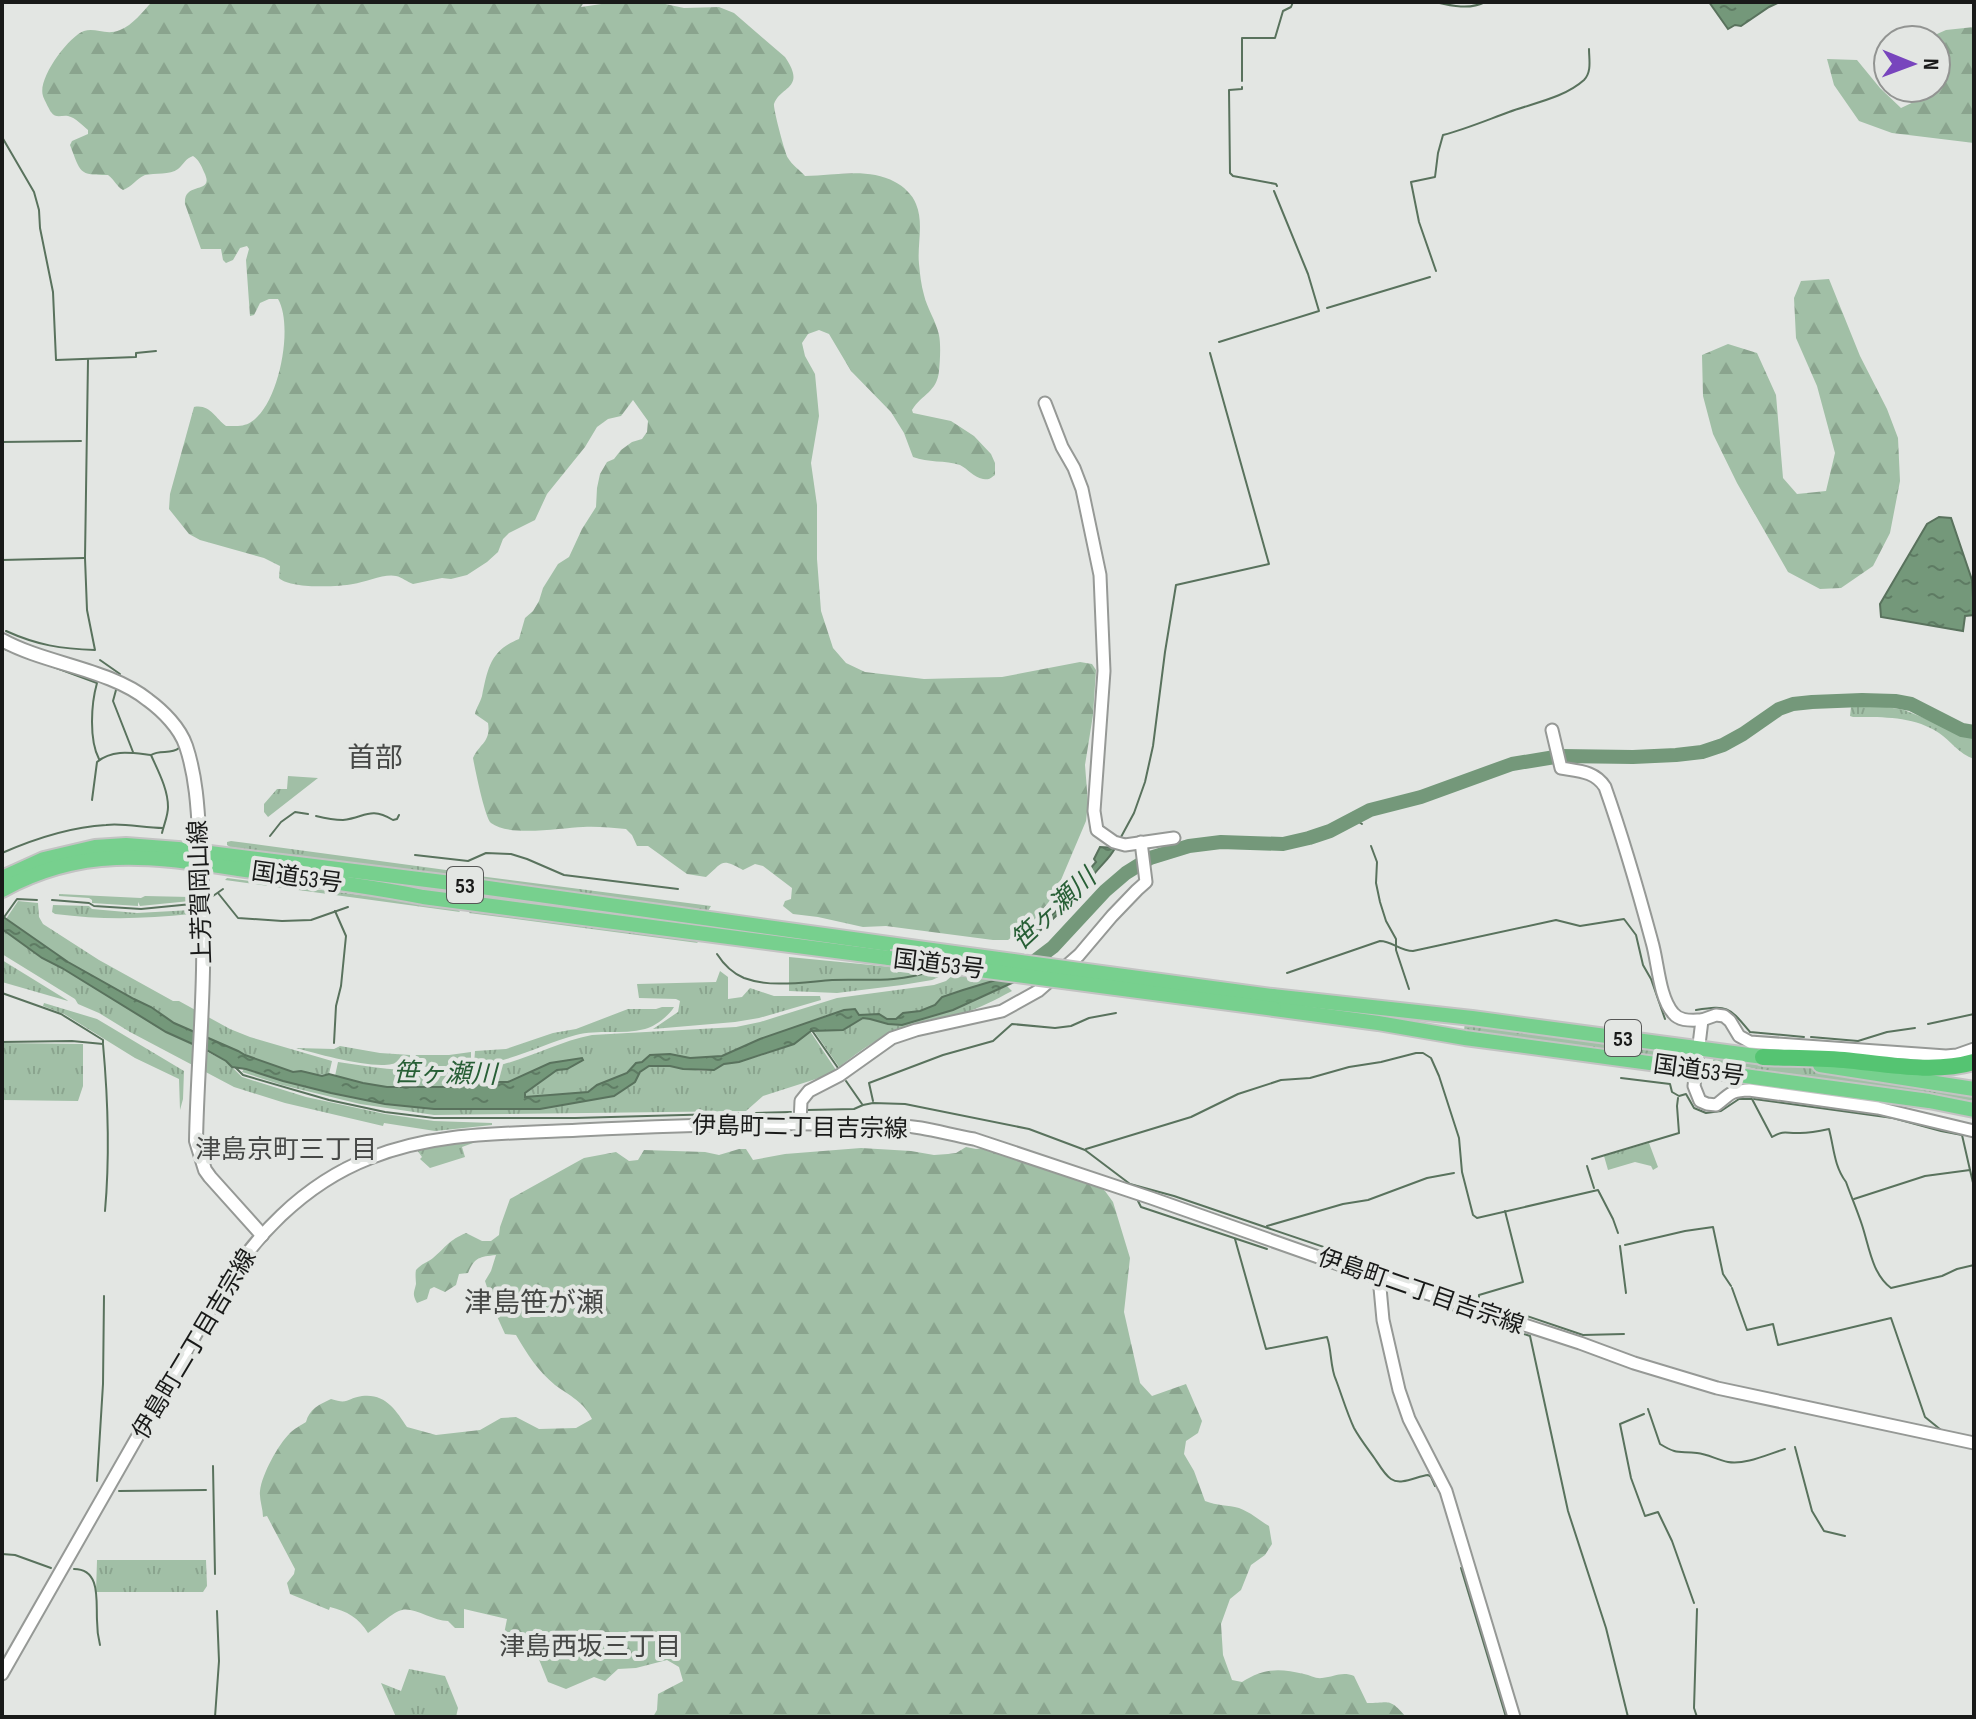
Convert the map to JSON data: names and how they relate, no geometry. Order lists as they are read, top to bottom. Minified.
{"streets":{"highway":["国道53号","53"],"main road":["上芳賀岡山線"],"street":["伊島町二丁目吉宗線"]},"crossings":[["国道53号","上芳賀岡山線"],["上芳賀岡山線","伊島町二丁目吉宗線"]],"districts":["首部","津島京町三丁目","津島笹が瀬","津島西坂三丁目"],"water":["笹ヶ瀬川"],"north":"right"}
